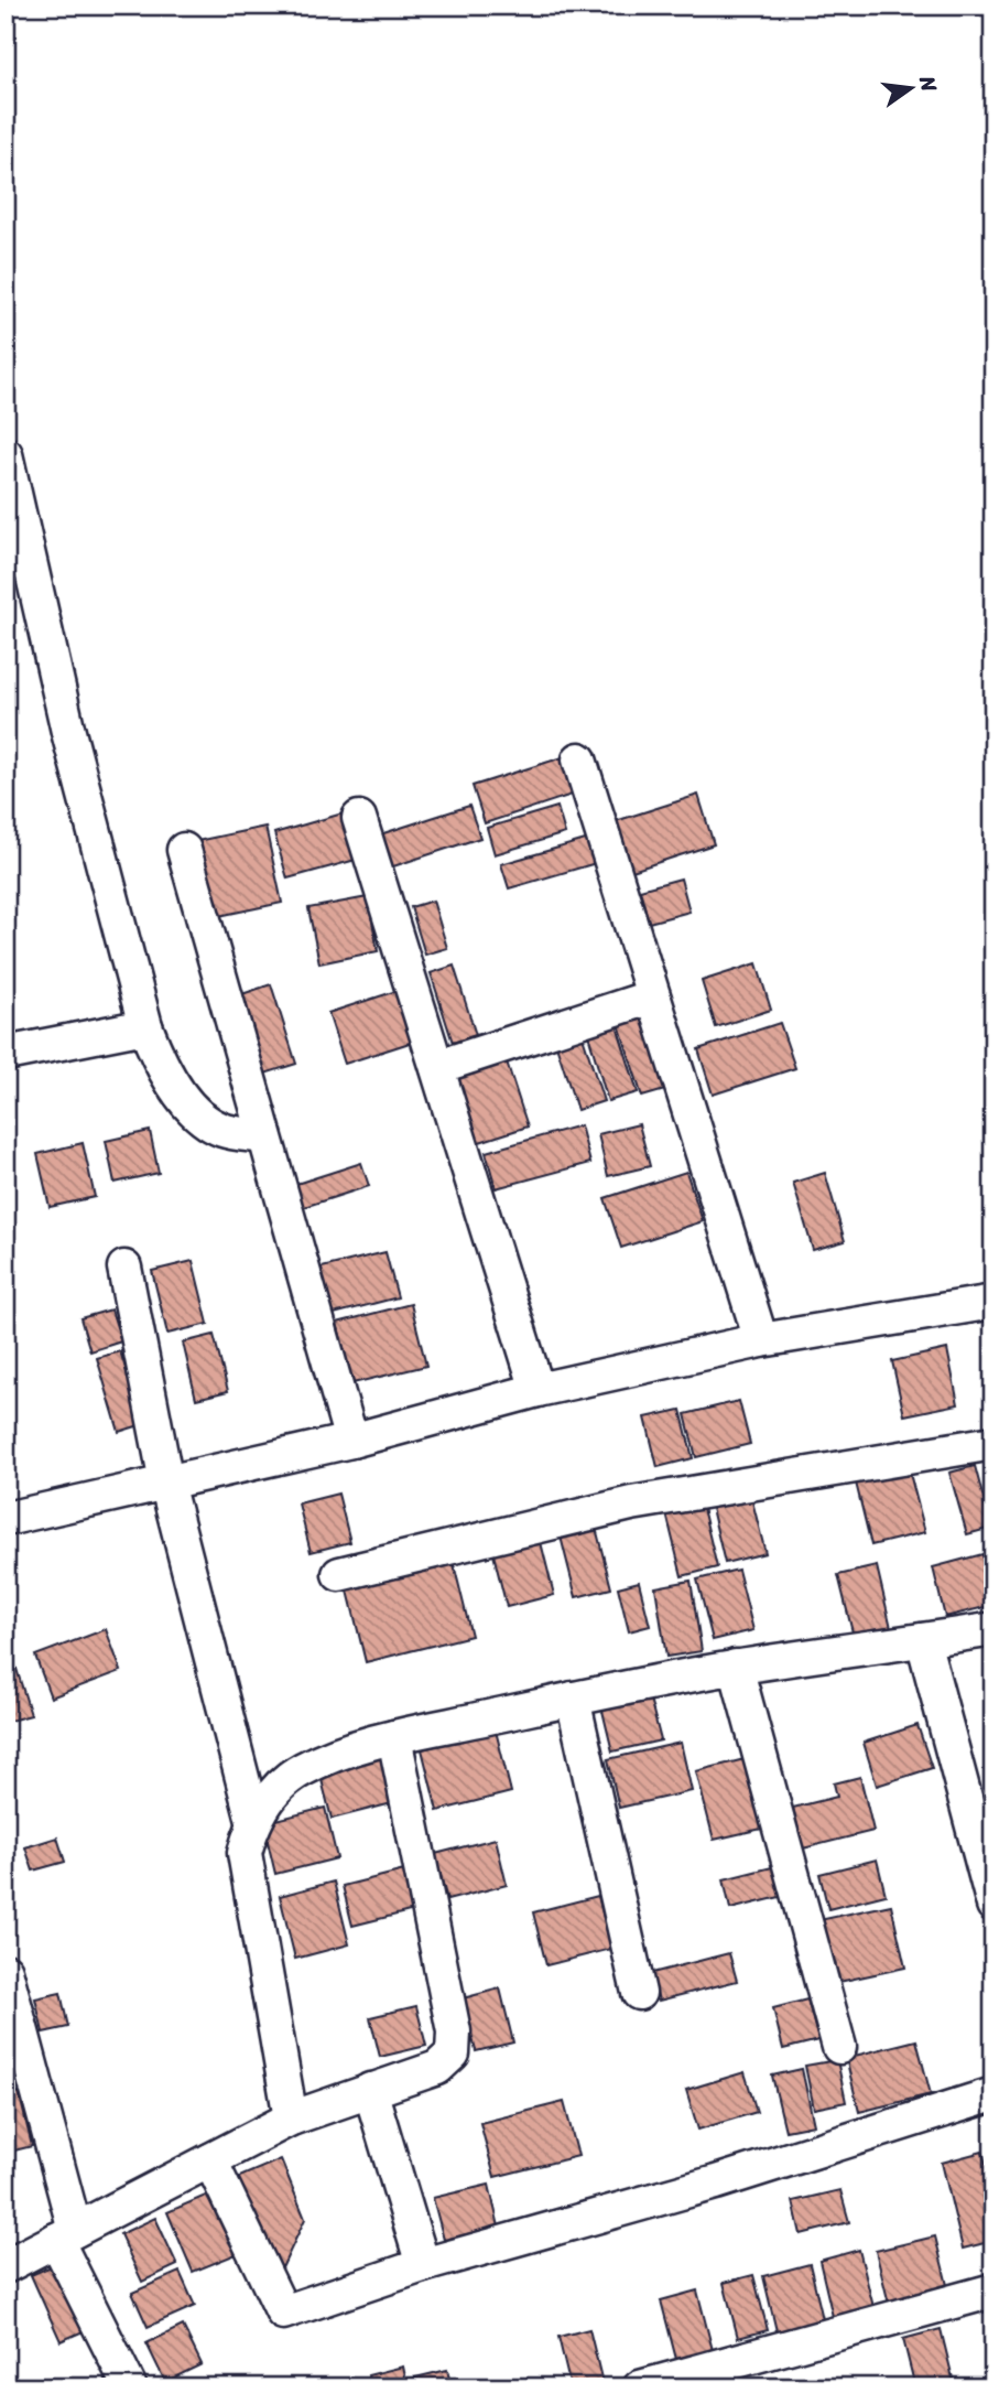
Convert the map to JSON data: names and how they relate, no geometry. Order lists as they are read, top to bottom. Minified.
{"north":"right"}
